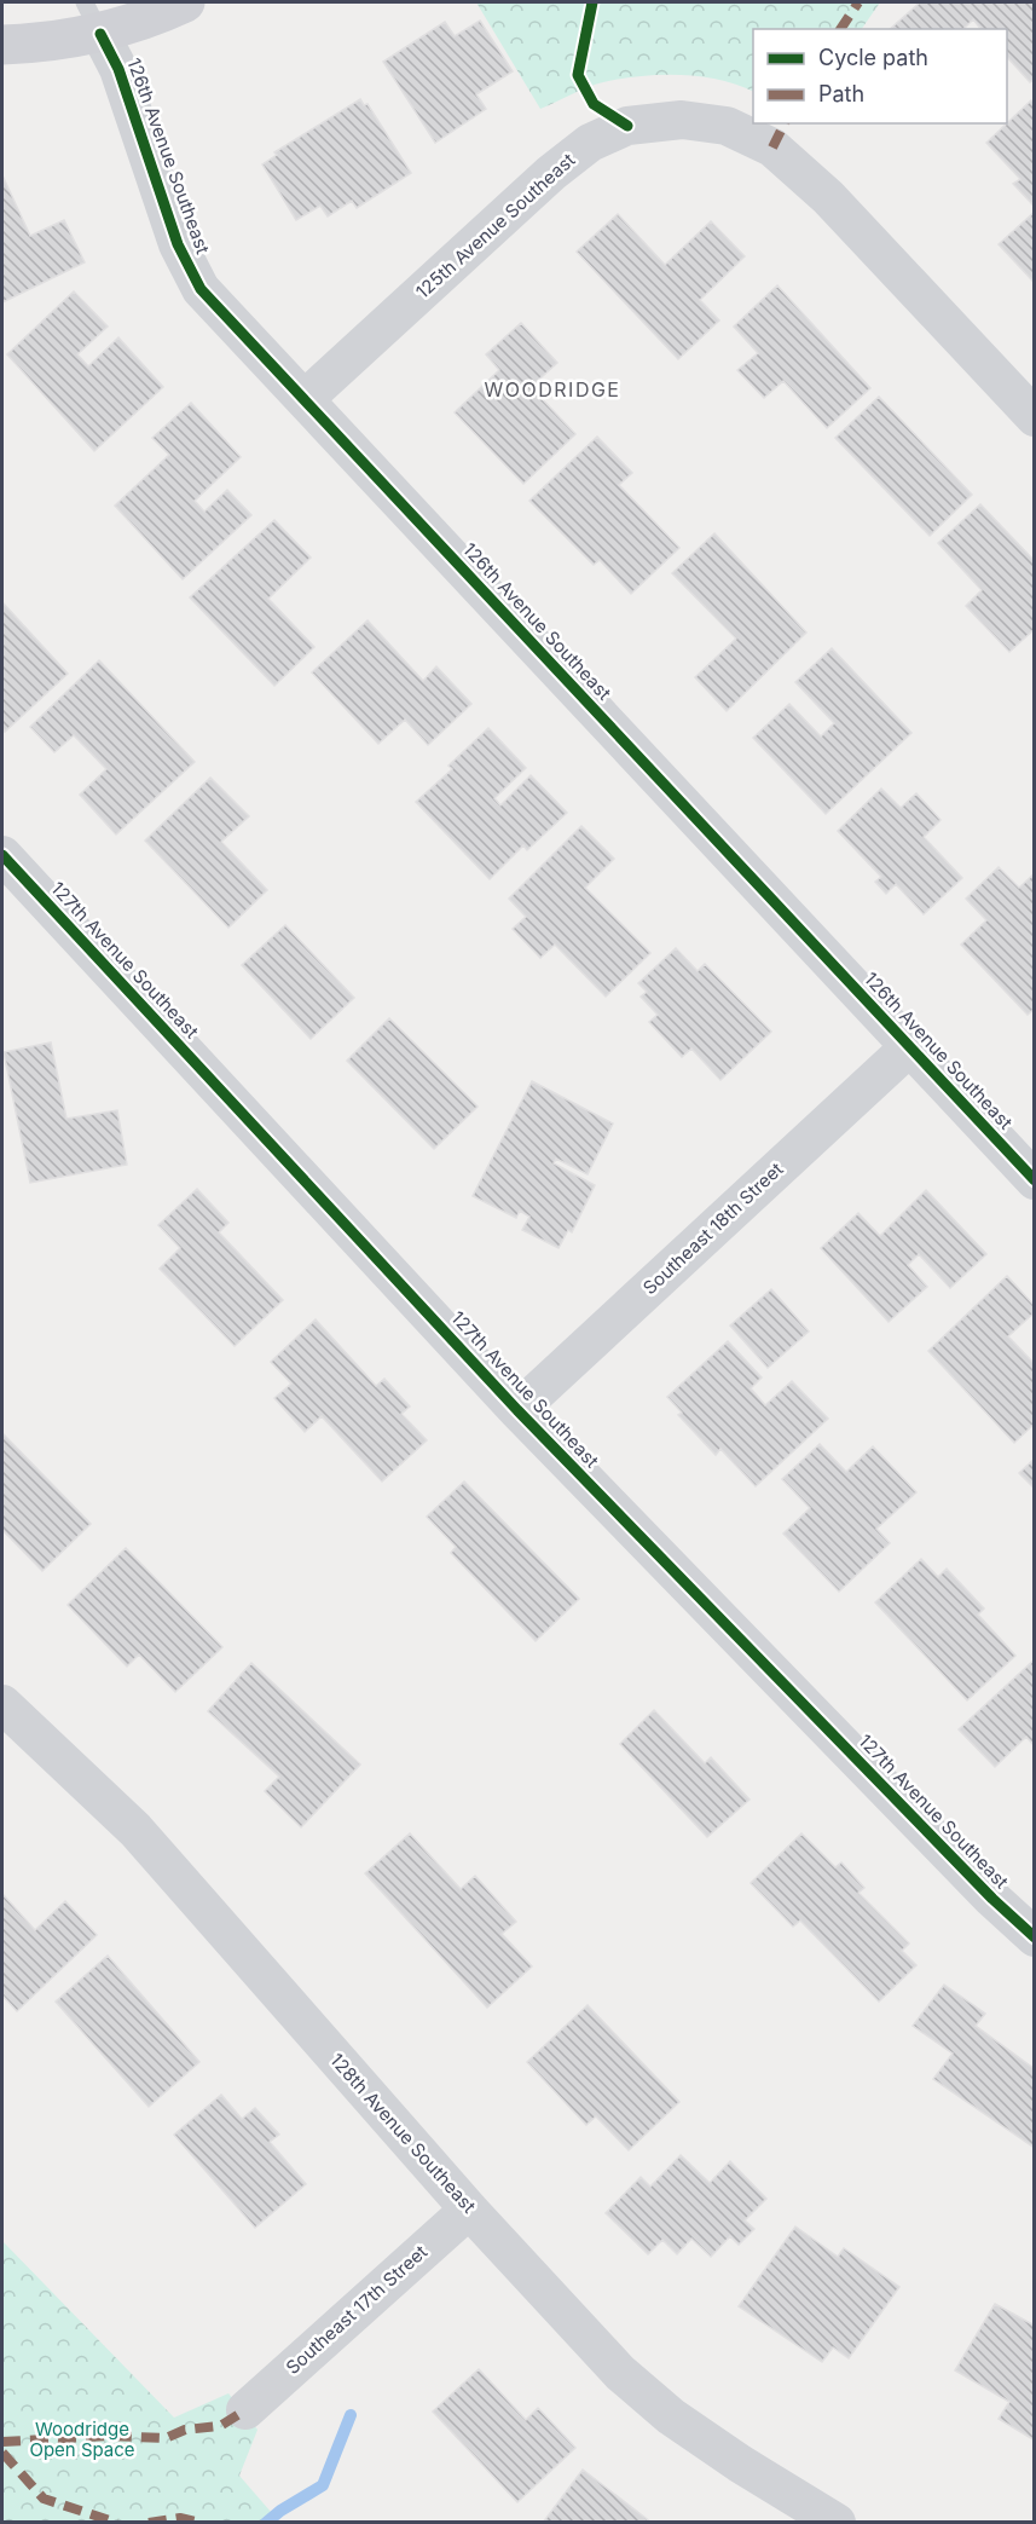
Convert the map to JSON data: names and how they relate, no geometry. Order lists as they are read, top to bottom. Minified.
{"streets":{"street":["126th Avenue Southeast","125th Avenue Southeast","127th Avenue Southeast","Southeast 18th Street","128th Avenue Southeast","Southeast 17th Street"]},"crossings":[["126th Avenue Southeast","125th Avenue Southeast"],["126th Avenue Southeast","Southeast 18th Street"],["127th Avenue Southeast","Southeast 18th Street"],["128th Avenue Southeast","Southeast 17th Street"]],"districts":["WOODRIDGE"],"parks":["Woodridge Open Space"],"legend":["Cycle path","Path"]}
